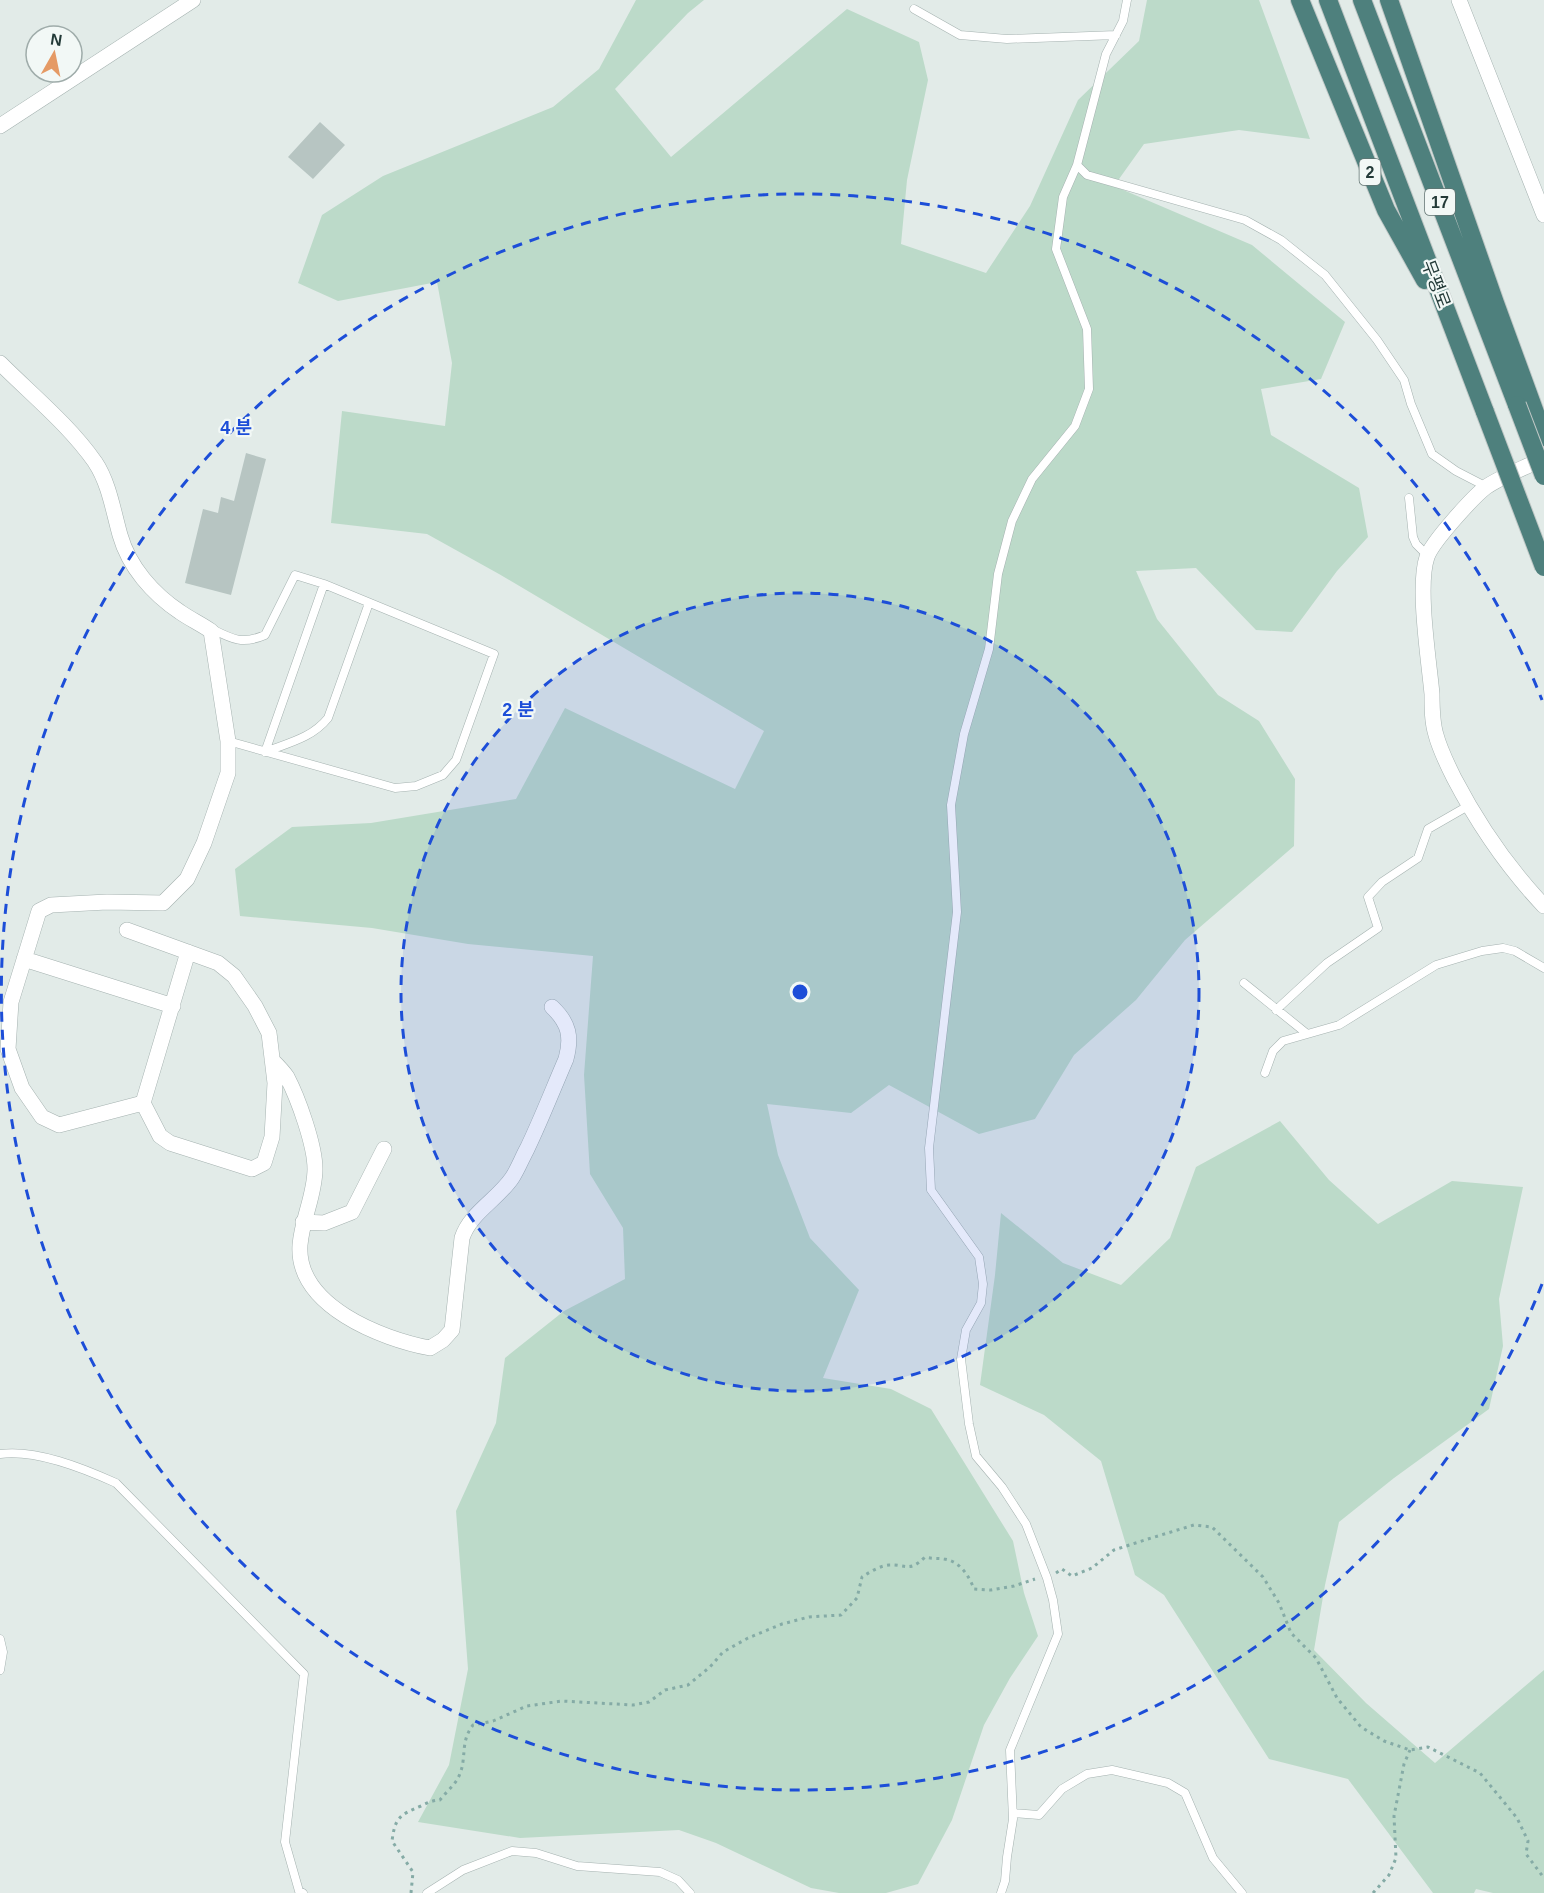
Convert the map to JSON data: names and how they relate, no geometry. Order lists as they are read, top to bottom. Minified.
{"streets":{"highway":["2","17","무평로"]},"crossings":[["2","무평로"]],"north":"top","rings":["4 분","2 분"]}
